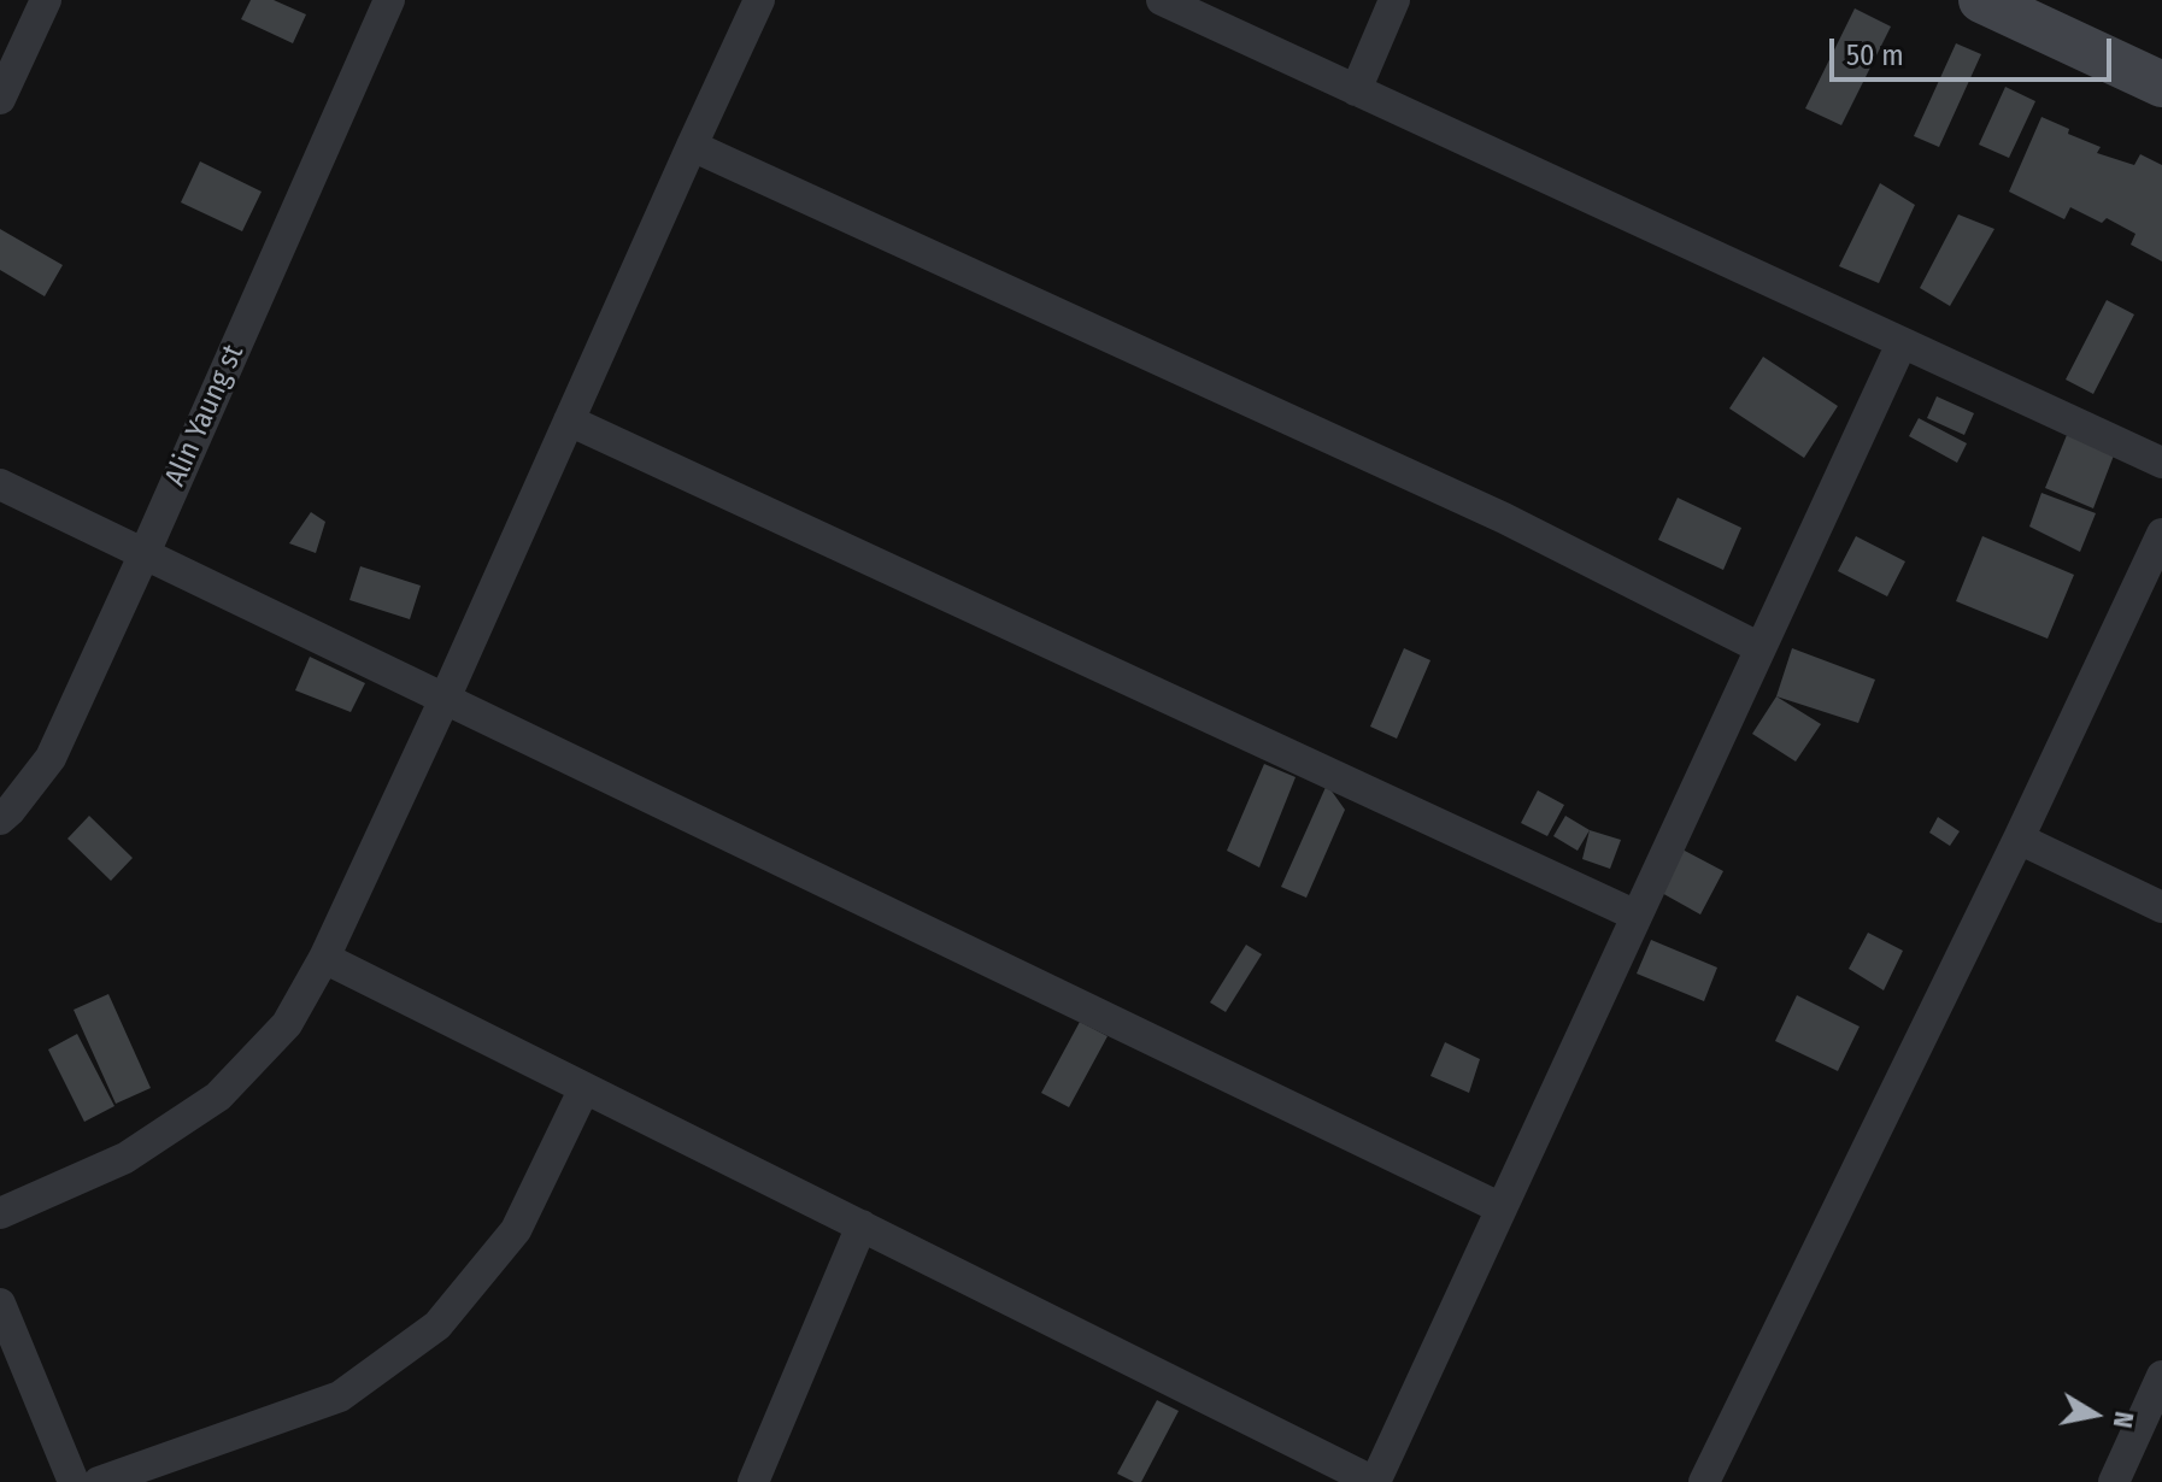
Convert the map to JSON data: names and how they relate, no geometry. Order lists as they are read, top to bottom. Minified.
{"streets":{"street":["Alin Yaung st"]},"scale_bar":"50 m","north":"right"}
